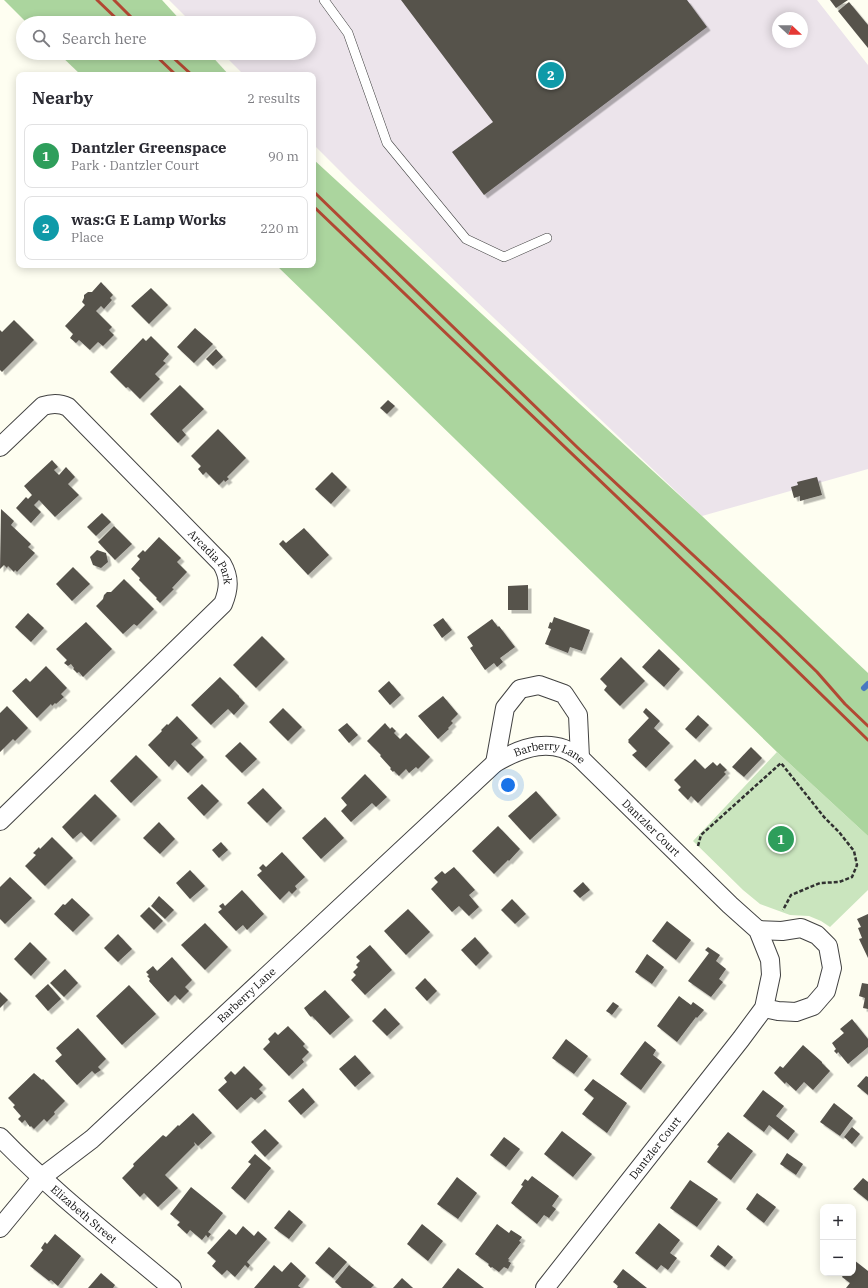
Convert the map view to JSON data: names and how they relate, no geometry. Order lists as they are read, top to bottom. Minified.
{"streets":{"street":["Arcadia Park","Barberry Lane","Dantzler Court","Elizabeth Street"]},"crossings":[["Barberry Lane","Dantzler Court"],["Barberry Lane","Elizabeth Street"]],"north":"right","page":{"search":"Search here","pins":["2","1"],"heading":["Nearby","2 results"],"list":[{"mark":"1","name":"Dantzler Greenspace","note":"Park · Dantzler Court","value":"90 m"},{"mark":"2","name":"was:G E Lamp Works","note":"Place","value":"220 m"}],"map_buttons":["+","−"]}}
